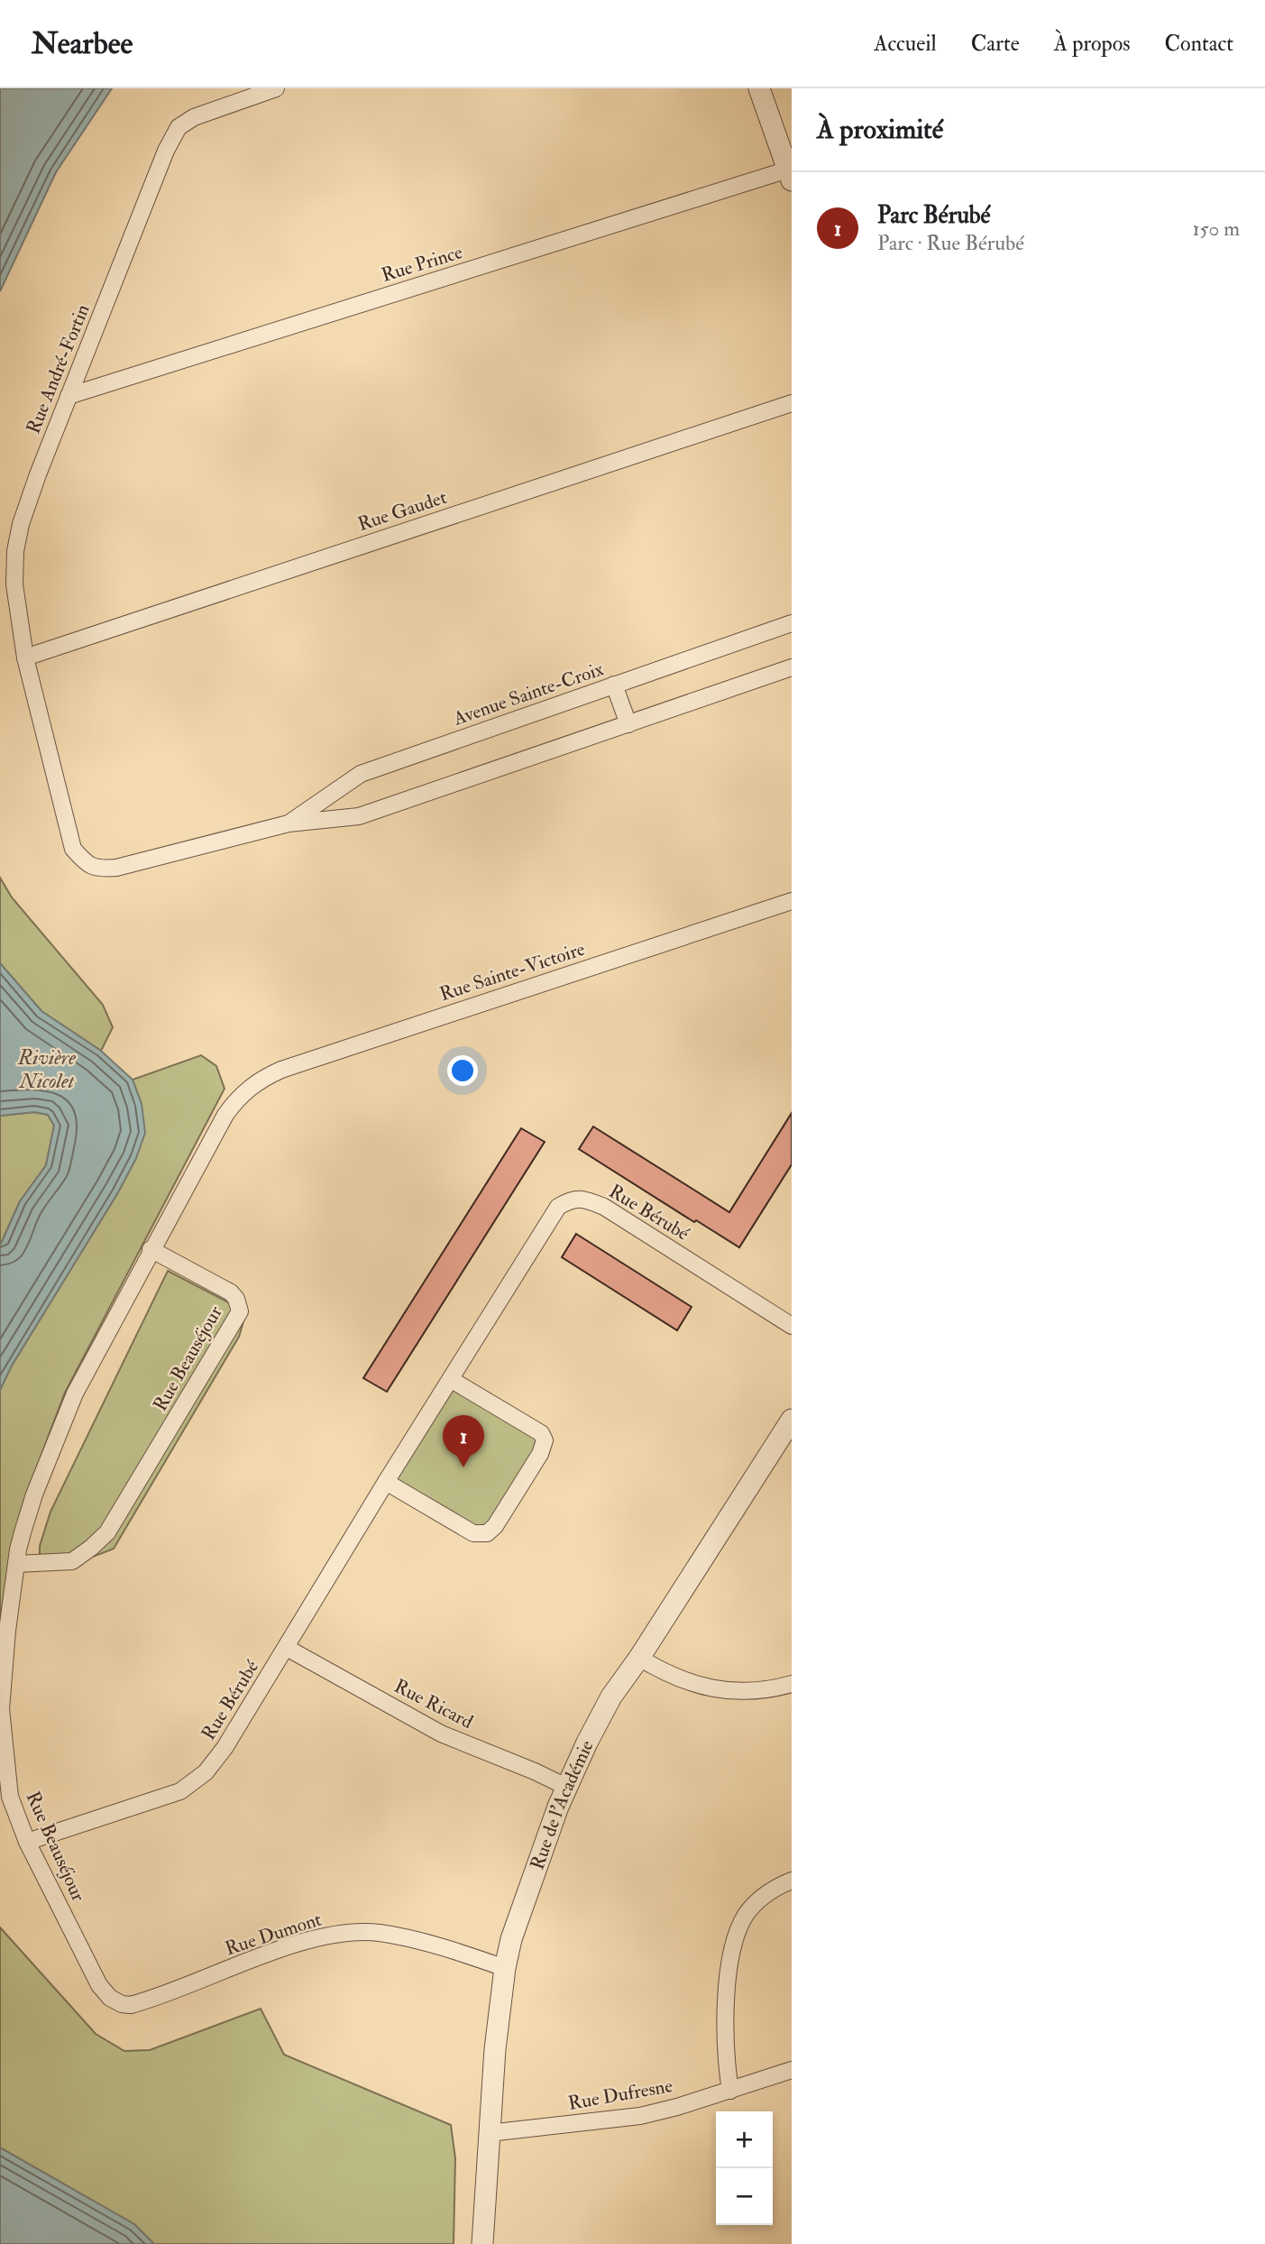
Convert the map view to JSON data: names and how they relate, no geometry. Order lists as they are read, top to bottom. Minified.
{"streets":{"street":["Rue Prince","Rue André-Fortin","Rue Gaudet","Avenue Sainte-Croix","Rue Sainte-Victoire","Rue Bérubé","Rue Beauséjour","Rue Ricard","Rue de l'Académie","Rue Dumont","Rue Dufresne"]},"crossings":[["Rue Prince","Rue André-Fortin"],["Rue André-Fortin","Rue Gaudet"],["Rue André-Fortin","Avenue Sainte-Croix"],["Rue Sainte-Victoire","Rue Beauséjour"],["Rue Bérubé","Rue Beauséjour"],["Rue Bérubé","Rue Ricard"],["Rue Beauséjour","Rue Dumont"],["Rue Ricard","Rue de l'Académie"],["Rue de l'Académie","Rue Dumont"],["Rue de l'Académie","Rue Dufresne"]],"water":["Rivière Nicolet"],"page":{"header":"Nearbee","nav":["Accueil","Carte","À propos","Contact"],"heading":"À proximité","list":[{"mark":"1","name":"Parc Bérubé","note":"Parc · Rue Bérubé","value":"150 m"}],"pins":"1","map_buttons":["+","−"]}}
